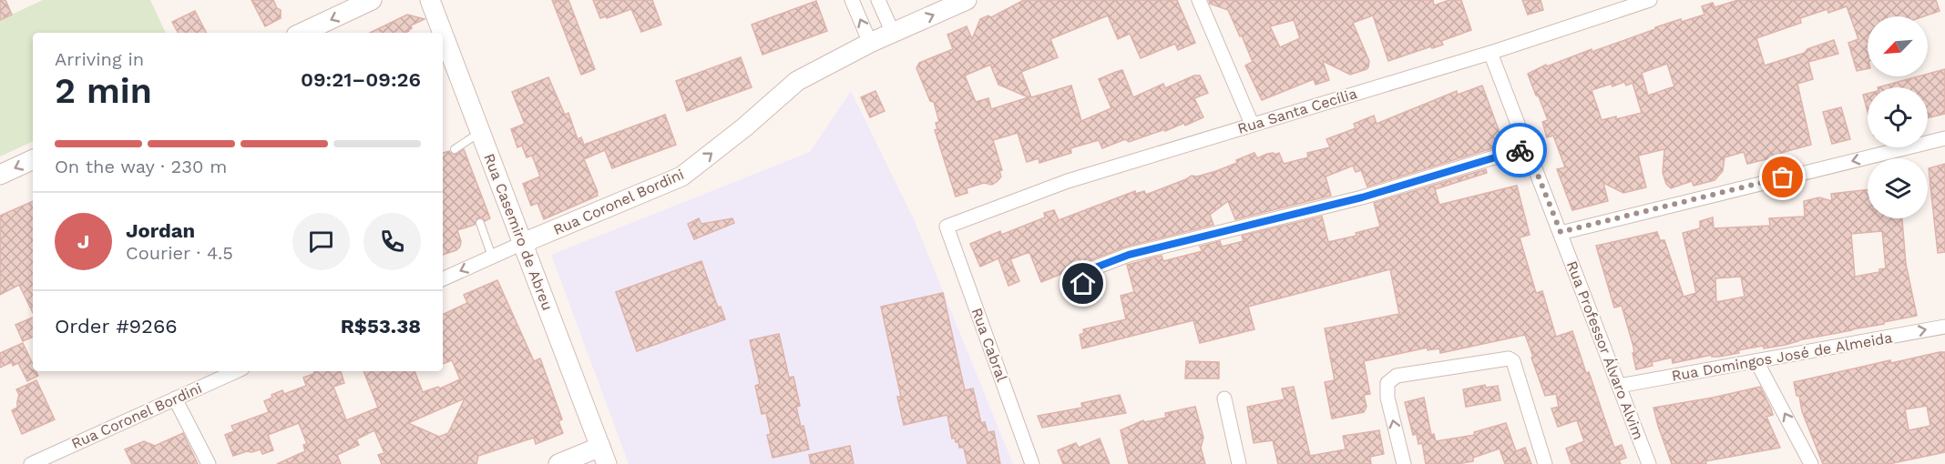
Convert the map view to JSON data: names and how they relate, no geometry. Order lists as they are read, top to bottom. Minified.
{"streets":{"street":["Rua Santa Cecília","Rua Coronel Bordini","Rua Casemiro de Abreu","Rua Cabral","Rua Professor Álvaro Alvim","Rua Domingos José de Almeida"]},"crossings":[["Rua Santa Cecília","Rua Cabral"],["Rua Santa Cecília","Rua Professor Álvaro Alvim"],["Rua Coronel Bordini","Rua Casemiro de Abreu"],["Rua Professor Álvaro Alvim","Rua Domingos José de Almeida"]],"one_way":["Rua Domingos José de Almeida"],"north":"bottom left","page":{"heading":["2 min","Arriving in","09:21–09:26"],"panel":["Jordan","Courier · 4.5","Order #9266","R$53.38"],"bar":"On the way · 230 m","round":"J"}}
